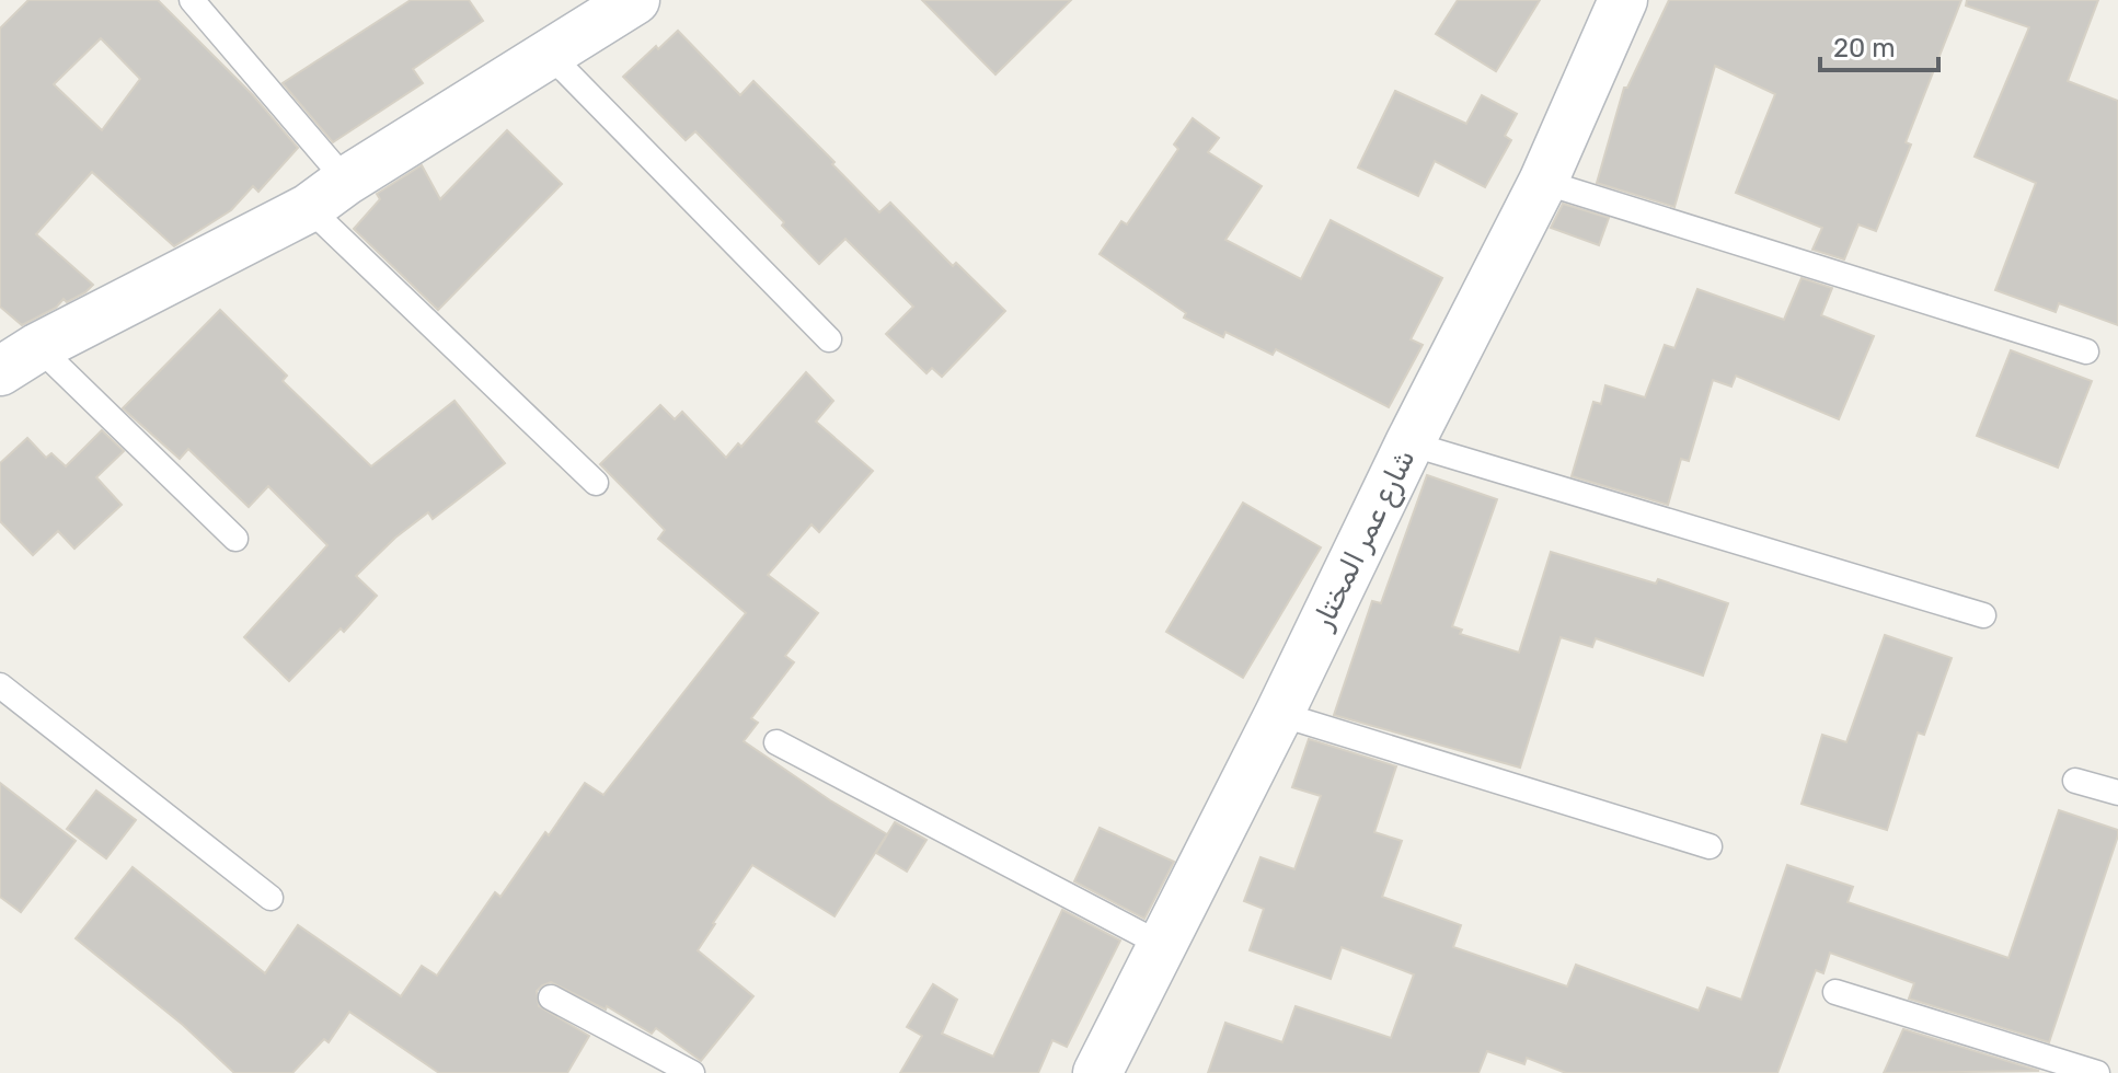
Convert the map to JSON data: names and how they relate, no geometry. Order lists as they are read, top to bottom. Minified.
{"streets":{"street":["شارع عمر المختار"]},"scale_bar":"20 m"}
